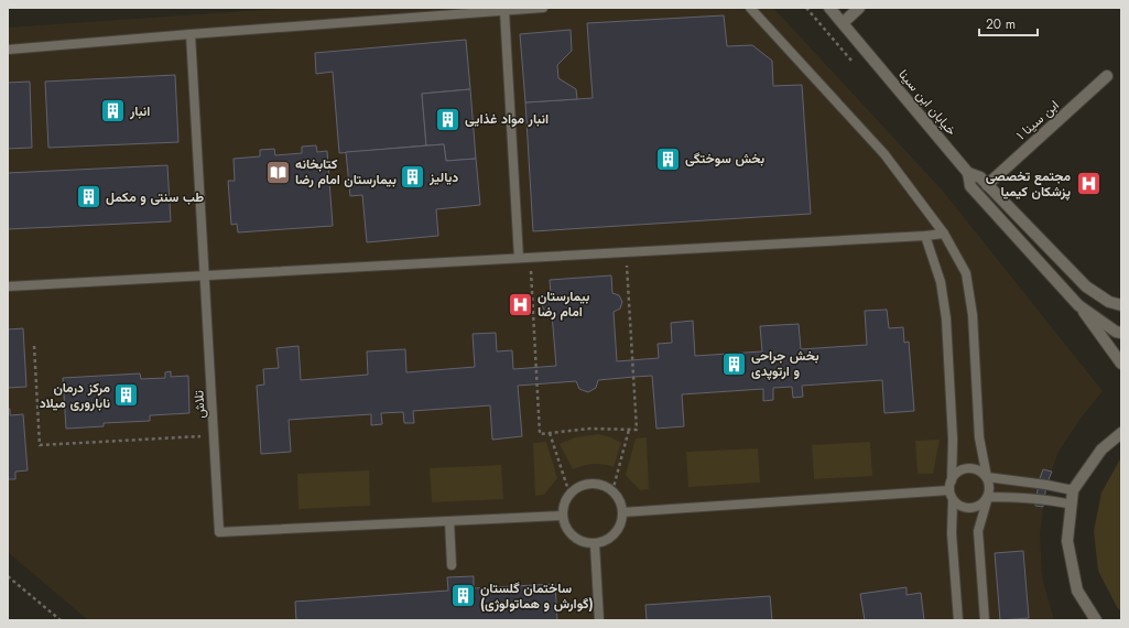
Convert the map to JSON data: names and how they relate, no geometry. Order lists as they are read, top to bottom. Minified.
{"streets":{"main road":["خیابان ابن سینا","ابن سینا ۱"],"lane":["تلاش"]},"crossings":[["خیابان ابن سینا","ابن سینا ۱"]],"places":{"building":["انبار","انبار مواد غذایی","بخش سوختگی","دیالیز","طب سنتی و مکمل","بخش جراحی و ارتوپدی","مرکز درمان ناباروری میلاد","ساختمان گلستان (گوارش و هماتولوژی)"],"library":["کتابخانه بیمارستان امام رضا"],"hospital":["مجتمع تخصصی پزشکان کیمیا","بیمارستان امام رضا"]},"scale_bar":"20 m"}
